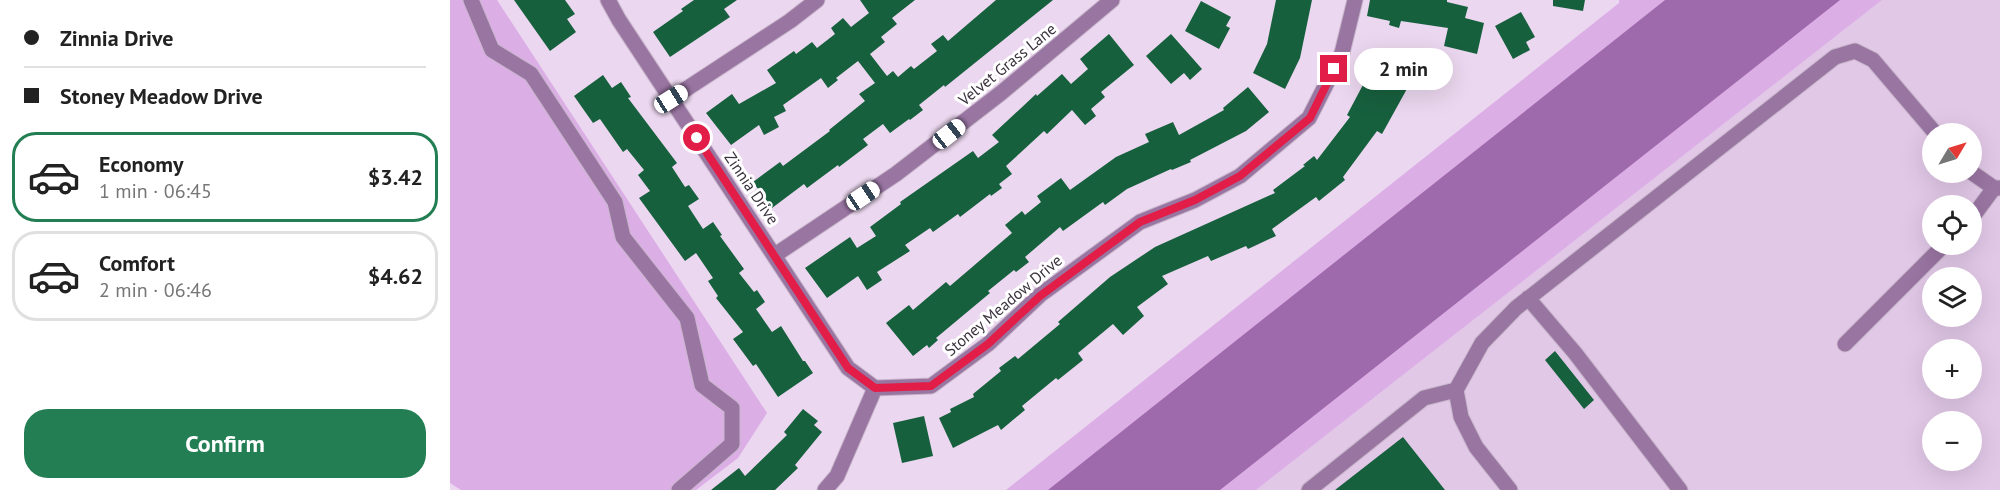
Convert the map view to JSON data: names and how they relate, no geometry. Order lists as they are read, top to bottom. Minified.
{"streets":{"street":["Velvet Grass Lane","Zinnia Drive","Stoney Meadow Drive"]},"crossings":[["Velvet Grass Lane","Zinnia Drive"],["Zinnia Drive","Stoney Meadow Drive"]],"north":"top right","page":{"banner":["Zinnia Drive","Stoney Meadow Drive"],"bubble":"2 min","map_buttons":["+","−"],"list":[{"name":"Economy","note":"1 min · 06:45","value":"$3.42"},{"name":"Comfort","note":"2 min · 06:46","value":"$4.62"}],"buttons":"Confirm"}}
